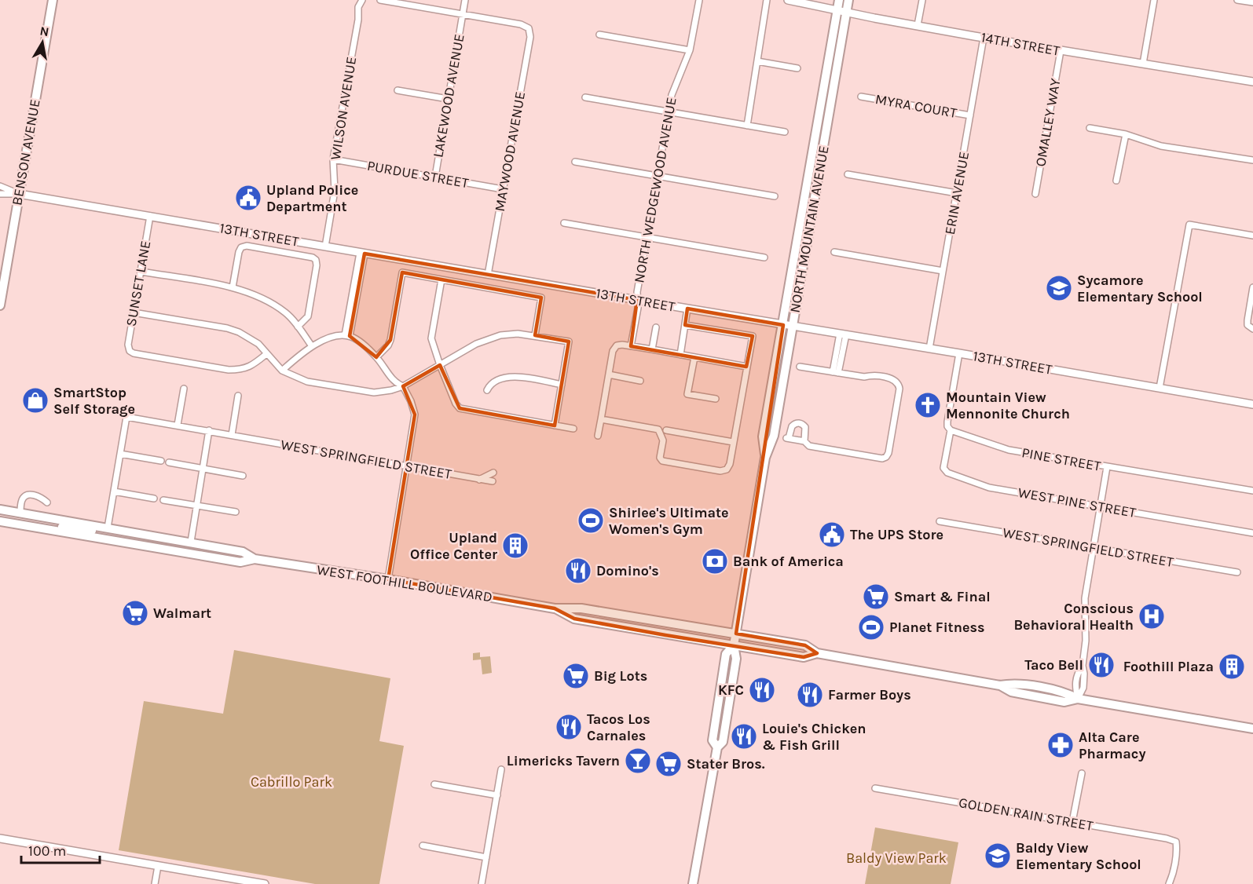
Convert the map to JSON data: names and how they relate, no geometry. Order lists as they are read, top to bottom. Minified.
{"streets":{"main road":["BENSON AVENUE","NORTH MOUNTAIN AVENUE","WEST FOOTHILL BOULEVARD"],"street":["14TH STREET","LAKEWOOD AVENUE","MYRA COURT","WILSON AVENUE","OMALLEY WAY","MAYWOOD AVENUE","PURDUE STREET","NORTH WEDGEWOOD AVENUE","ERIN AVENUE","13TH STREET","SUNSET LANE","WEST SPRINGFIELD STREET","PINE STREET","WEST PINE STREET","GOLDEN RAIN STREET"]},"crossings":[["14TH STREET","OMALLEY WAY"],["14TH STREET","ERIN AVENUE"],["14TH STREET","NORTH MOUNTAIN AVENUE"],["LAKEWOOD AVENUE","MAYWOOD AVENUE"],["LAKEWOOD AVENUE","PURDUE STREET"],["MYRA COURT","ERIN AVENUE"],["WILSON AVENUE","PURDUE STREET"],["WILSON AVENUE","13TH STREET"],["MAYWOOD AVENUE","PURDUE STREET"],["MAYWOOD AVENUE","13TH STREET"],["BENSON AVENUE","13TH STREET"],["NORTH WEDGEWOOD AVENUE","13TH STREET"],["ERIN AVENUE","13TH STREET"],["NORTH MOUNTAIN AVENUE","13TH STREET"],["NORTH MOUNTAIN AVENUE","WEST FOOTHILL BOULEVARD"],["13TH STREET","SUNSET LANE"],["PINE STREET","WEST PINE STREET"]],"parks":["Cabrillo Park","Baldy View Park"],"places":{"public building":["Upland Police Department","The UPS Store"],"school or university":["Sycamore Elementary School","Baldy View Elementary School"],"shop":["SmartStop Self Storage"],"church":["Mountain View Mennonite Church"],"sports":["Shirlee's Ultimate Women's Gym","Planet Fitness"],"building":["Upland Office Center","Foothill Plaza"],"bank":["Bank of America"],"restaurant":["Domino's","Taco Bell","KFC","Farmer Boys","Tacos Los Carnales","Louie's Chicken & Fish Grill"],"supermarket":["Smart & Final","Walmart","Big Lots","Stater Bros."],"hospital":["Conscious Behavioral Health"],"pharmacy":["Alta Care Pharmacy"],"bar":["Limericks Tavern"]},"scale_bar":"100 m","north":"top"}
